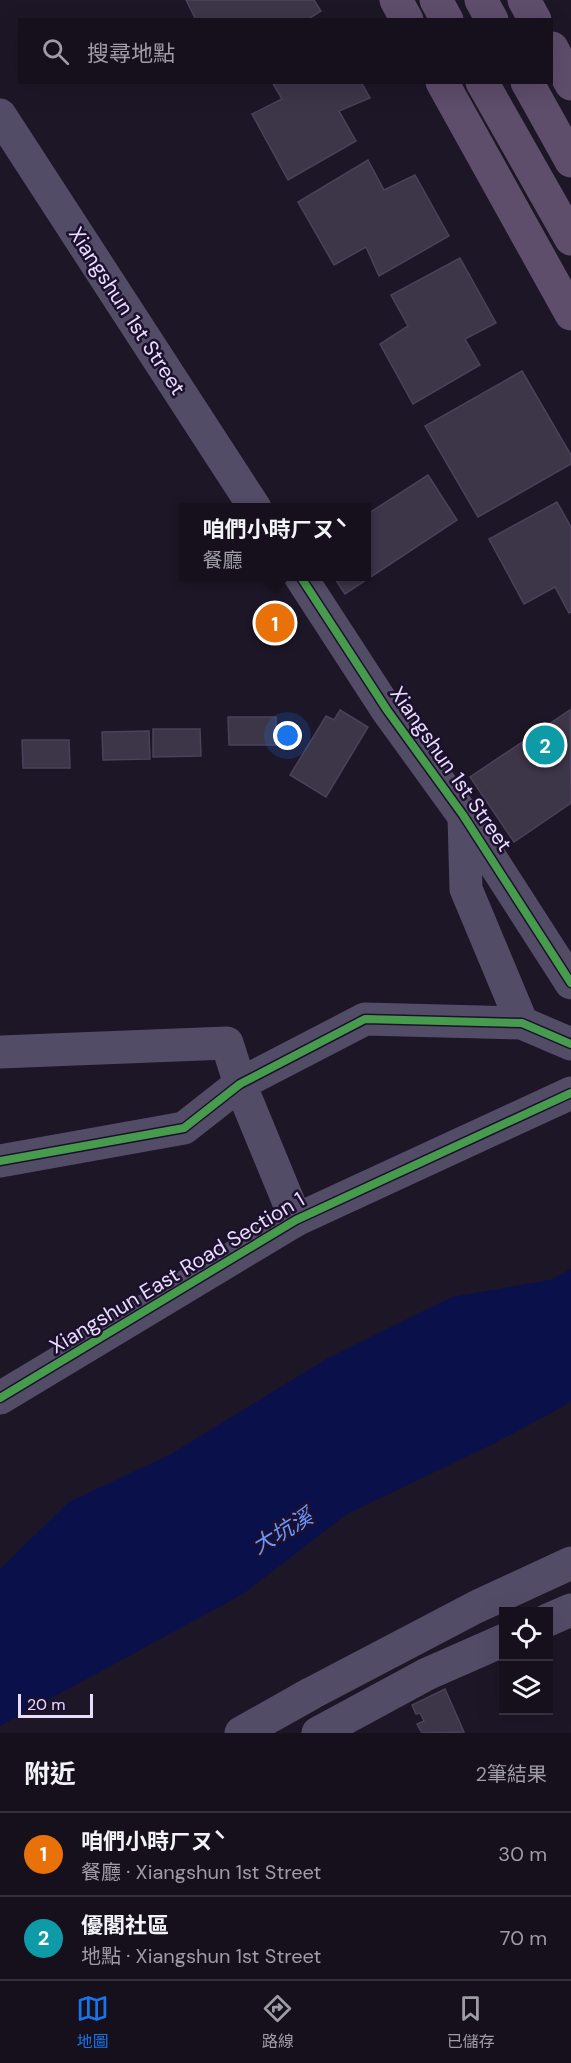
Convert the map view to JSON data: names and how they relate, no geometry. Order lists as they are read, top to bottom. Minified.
{"streets":{"street":["Xiangshun 1st Street","Xiangshun East Road Section 1"]},"water":["大坑溪"],"scale_bar":"20 m","page":{"search":"搜尋地點","popup":["咱們小時ㄏㄡˋ","餐廳"],"pins":["1","2"],"scale":"20 m","heading":["附近","2筆結果"],"list":[{"mark":"1","name":"咱們小時ㄏㄡˋ","note":"餐廳 · Xiangshun 1st Street","value":"30 m"},{"mark":"2","name":"優閣社區","note":"地點 · Xiangshun 1st Street","value":"70 m"}],"nav":["地圖","路線","已儲存"]}}
